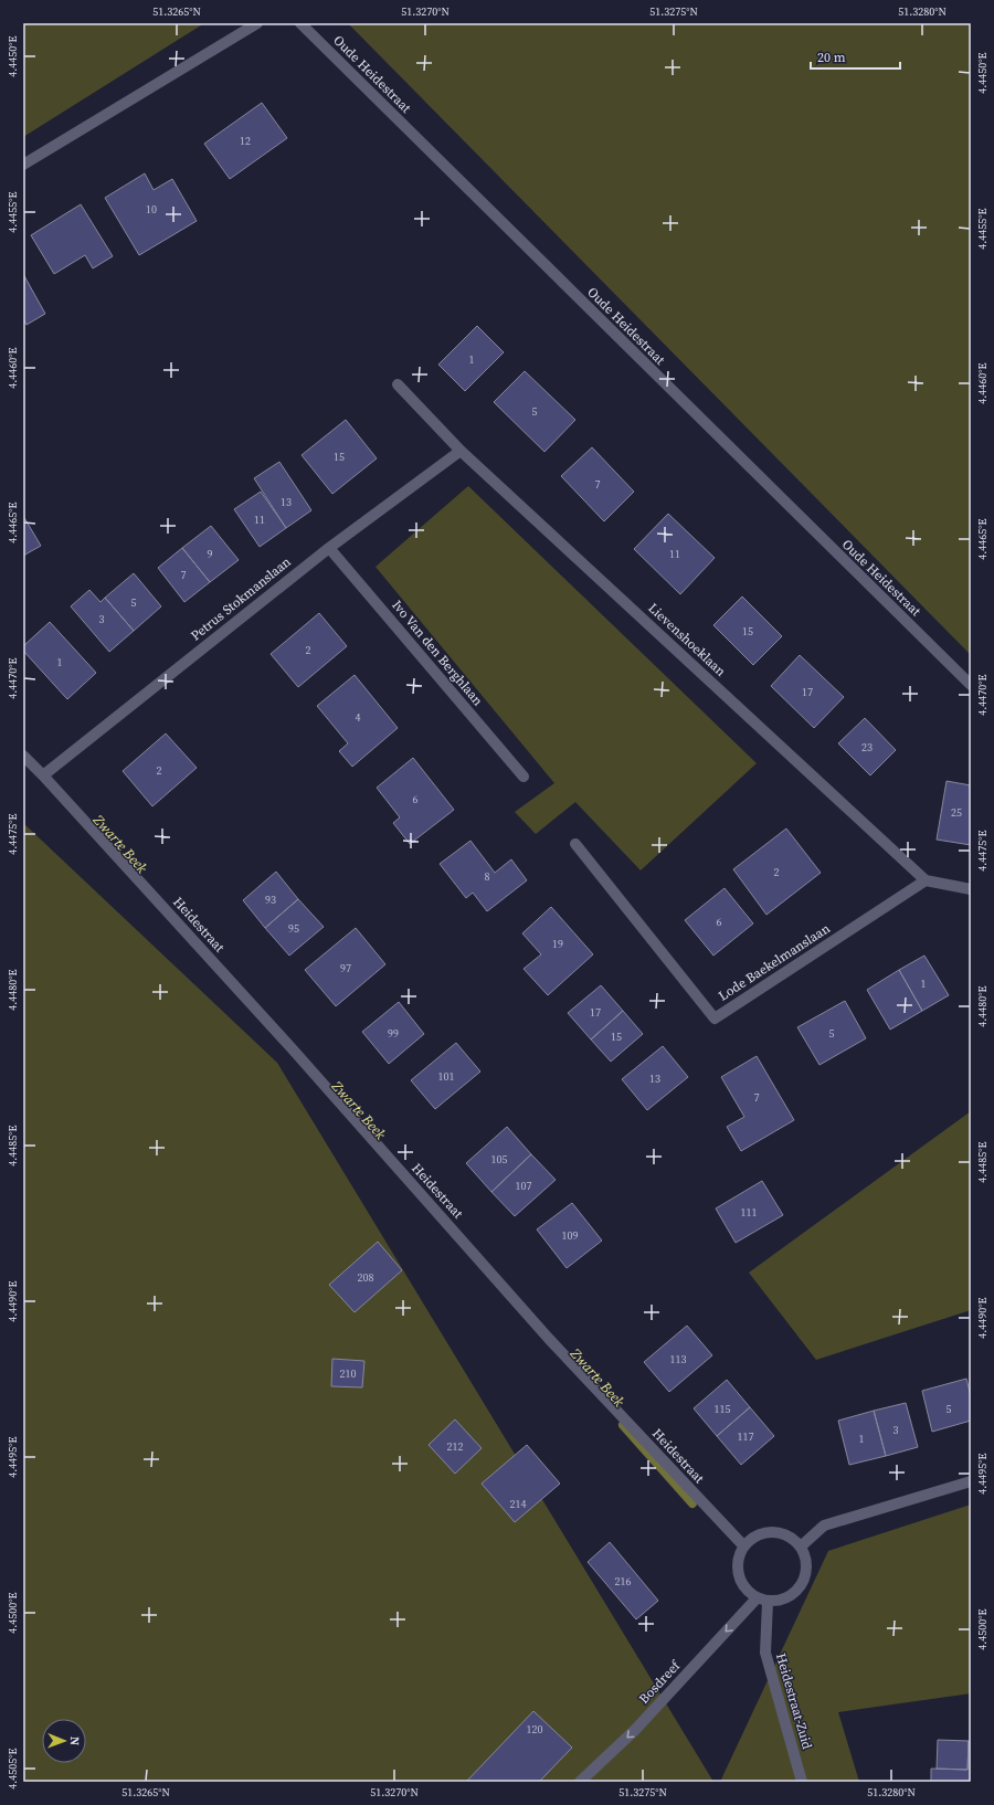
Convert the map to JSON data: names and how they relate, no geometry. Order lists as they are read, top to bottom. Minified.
{"streets":{"street":["Oude Heidestraat","Petrus Stokmanslaan","Lievenshoeklaan","Ivo Van den Berghlaan","Heidestraat","Lode Baekelmanslaan","Bosdreef","Heidestraat-Zuid"]},"crossings":[["Petrus Stokmanslaan","Lievenshoeklaan"],["Petrus Stokmanslaan","Ivo Van den Berghlaan"],["Petrus Stokmanslaan","Heidestraat"],["Lievenshoeklaan","Lode Baekelmanslaan"],["Heidestraat","Bosdreef"],["Heidestraat","Heidestraat-Zuid"],["Bosdreef","Heidestraat-Zuid"]],"one_way":["Bosdreef"],"water":["Zwarte Beek"],"house_numbers":["12","10","1","5","15","7","13","11","9","11","7","5","3","15","2","1","17","4","23","2","6","25","2","8","93","6","95","19","97","1","17","99","5","15","101","13","7","105","107","111","109","208","113","210","115","5","3","117","1","212","214","216","120"],"scale_bar":"20 m","north":"right","coordinates":["51.3265°N","51.3270°N","51.3275°N","51.3280°N","4.4450°E","4.4455°E","4.4460°E","4.4465°E","4.4470°E","4.4475°E","4.4480°E","4.4485°E","4.4490°E","4.4495°E","4.4500°E","4.4505°E"]}
